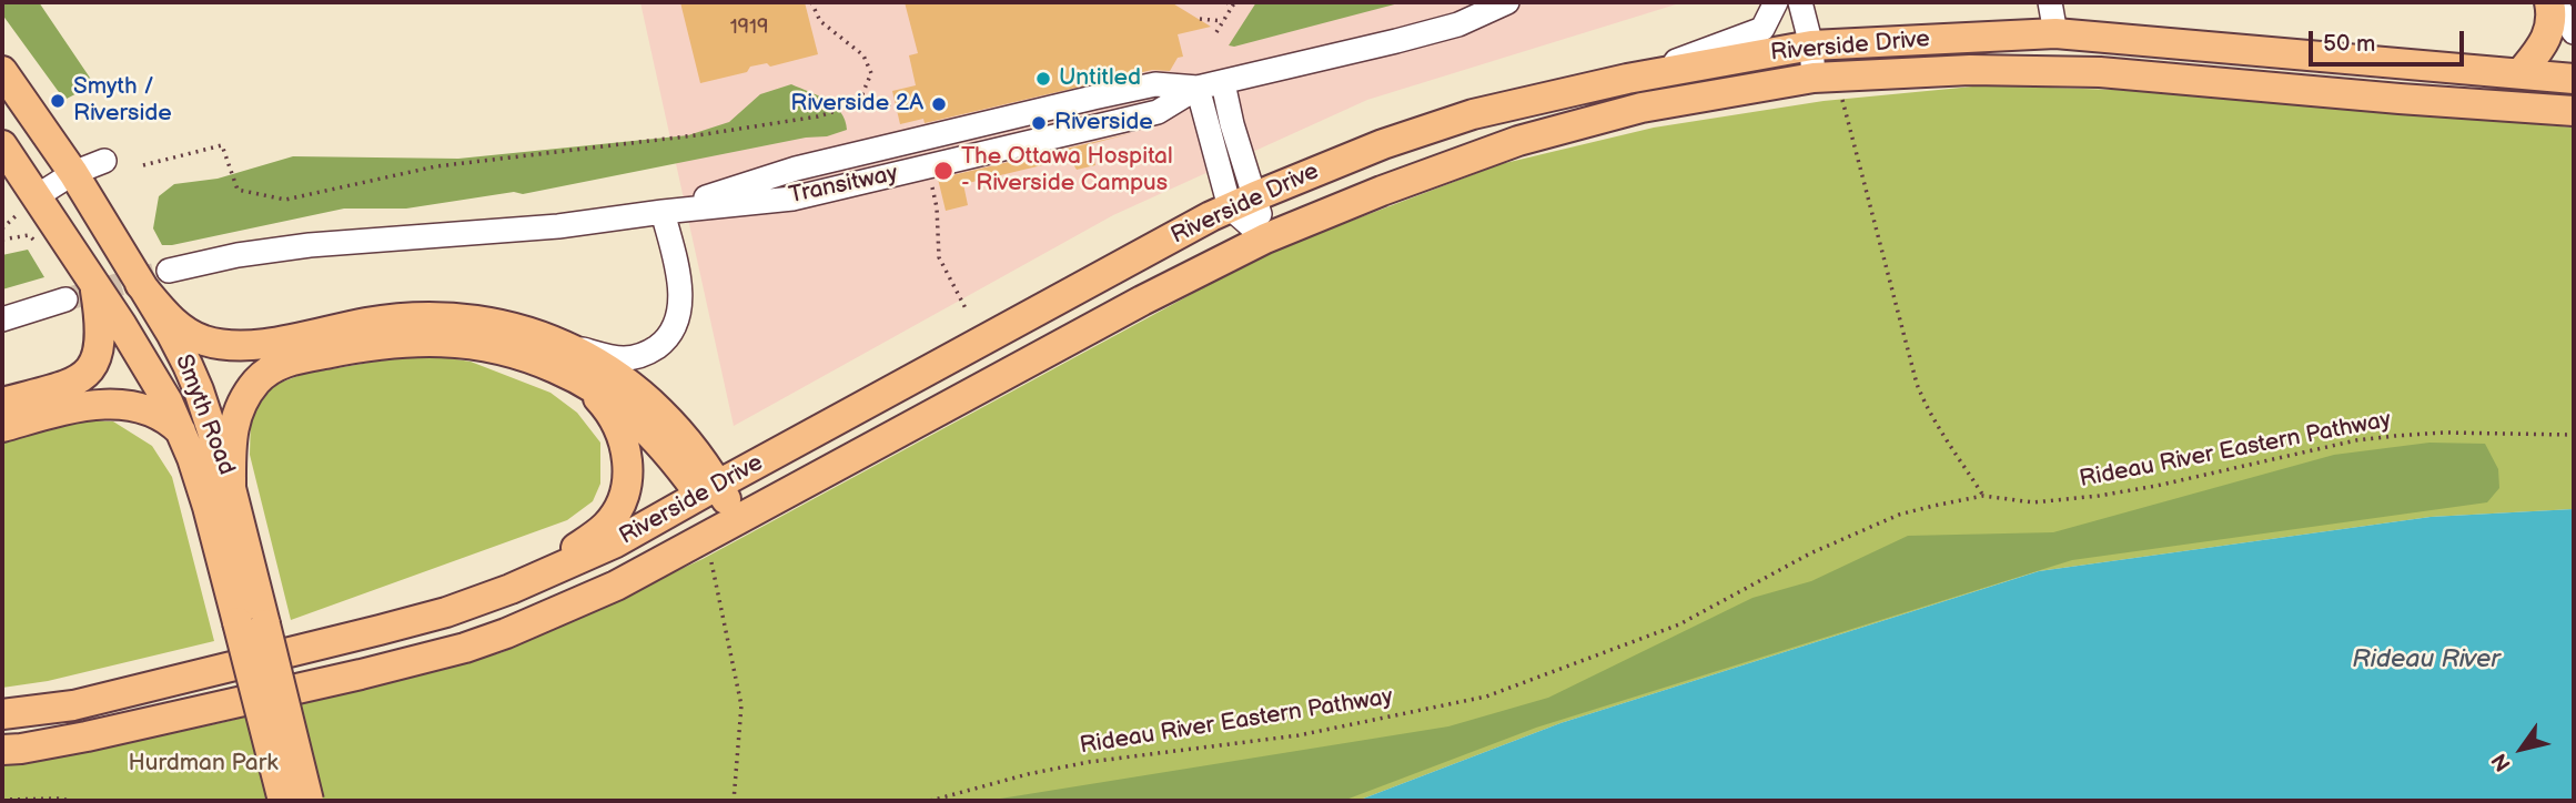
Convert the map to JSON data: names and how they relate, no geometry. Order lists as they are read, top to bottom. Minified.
{"streets":{"main road":["Riverside Drive","Smyth Road"],"street":["Transitway"],"path":["Rideau River Eastern Pathway"]},"water":["Rideau River"],"parks":["Hurdman Park"],"places":["Untitled","Smyth / Riverside","Riverside 2A","Riverside","The Ottawa Hospital - Riverside Campus"],"house_numbers":["1919"],"scale_bar":"50 m","north":"bottom left"}
